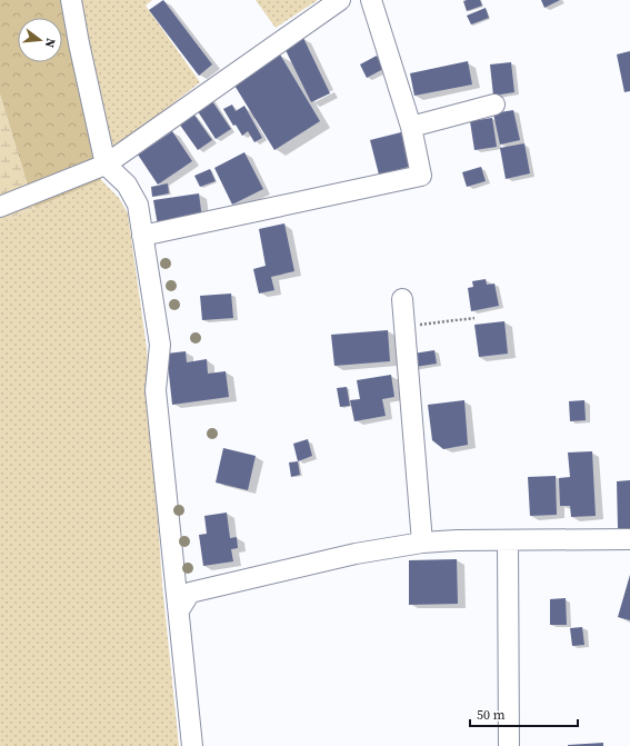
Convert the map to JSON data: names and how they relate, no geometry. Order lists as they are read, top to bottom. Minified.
{"scale_bar":"50 m","north":"right"}
